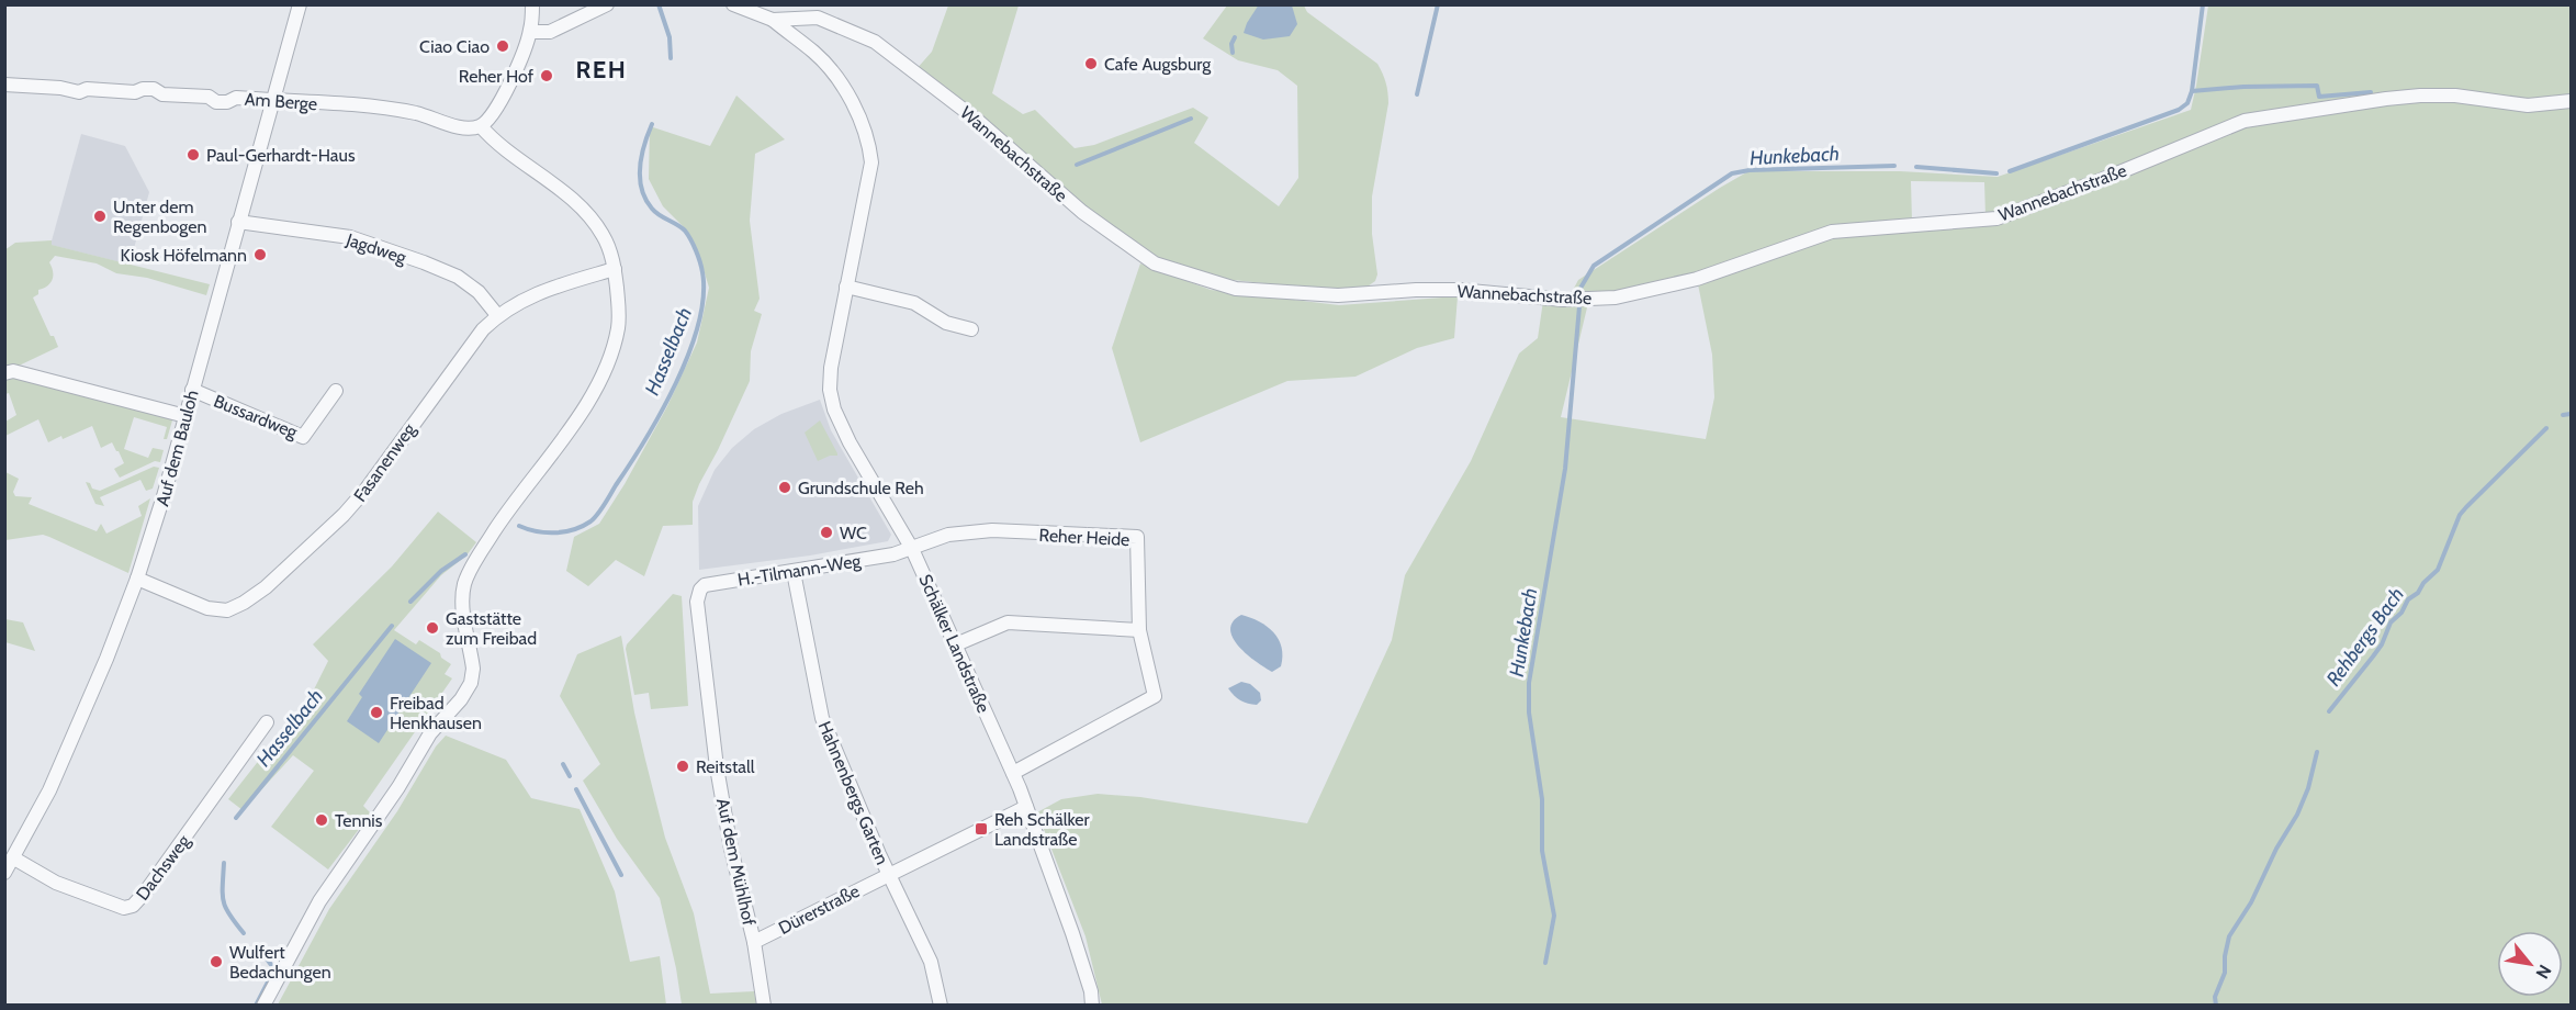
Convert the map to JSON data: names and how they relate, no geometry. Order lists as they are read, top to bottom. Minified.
{"streets":{"street":["Am Berge","Wannebachstraße","Jagdweg","Bussardweg","Auf dem Bauloh","Fasanenweg","Reher Heide","H.-Tilmann-Weg","Schälker Landstraße","Hahnenbergs Garten","Auf dem Mühlhof","Dachsweg","Dürerstraße"]},"crossings":[["Am Berge","Auf dem Bauloh"],["Wannebachstraße","Schälker Landstraße"],["Jagdweg","Auf dem Bauloh"],["Jagdweg","Fasanenweg"],["Bussardweg","Auf dem Bauloh"],["Auf dem Bauloh","Fasanenweg"],["Auf dem Bauloh","Dachsweg"],["Reher Heide","H.-Tilmann-Weg"],["Reher Heide","Schälker Landstraße"],["H.-Tilmann-Weg","Schälker Landstraße"],["H.-Tilmann-Weg","Hahnenbergs Garten"],["H.-Tilmann-Weg","Auf dem Mühlhof"],["Schälker Landstraße","Dürerstraße"],["Hahnenbergs Garten","Dürerstraße"],["Auf dem Mühlhof","Dürerstraße"]],"districts":["REH"],"water":["Hunkebach","Hasselbach","Rehbergs Bach"],"places":{"other":["Ciao Ciao","Cafe Augsburg","Reher Hof","Paul-Gerhardt-Haus","Unter dem Regenbogen","Kiosk Höfelmann","Grundschule Reh","WC","Gaststätte zum Freibad","Freibad Henkhausen","Reitstall","Tennis","Wulfert Bedachungen"],"transit":["Reh Schälker Landstraße"]},"north":"bottom right"}
